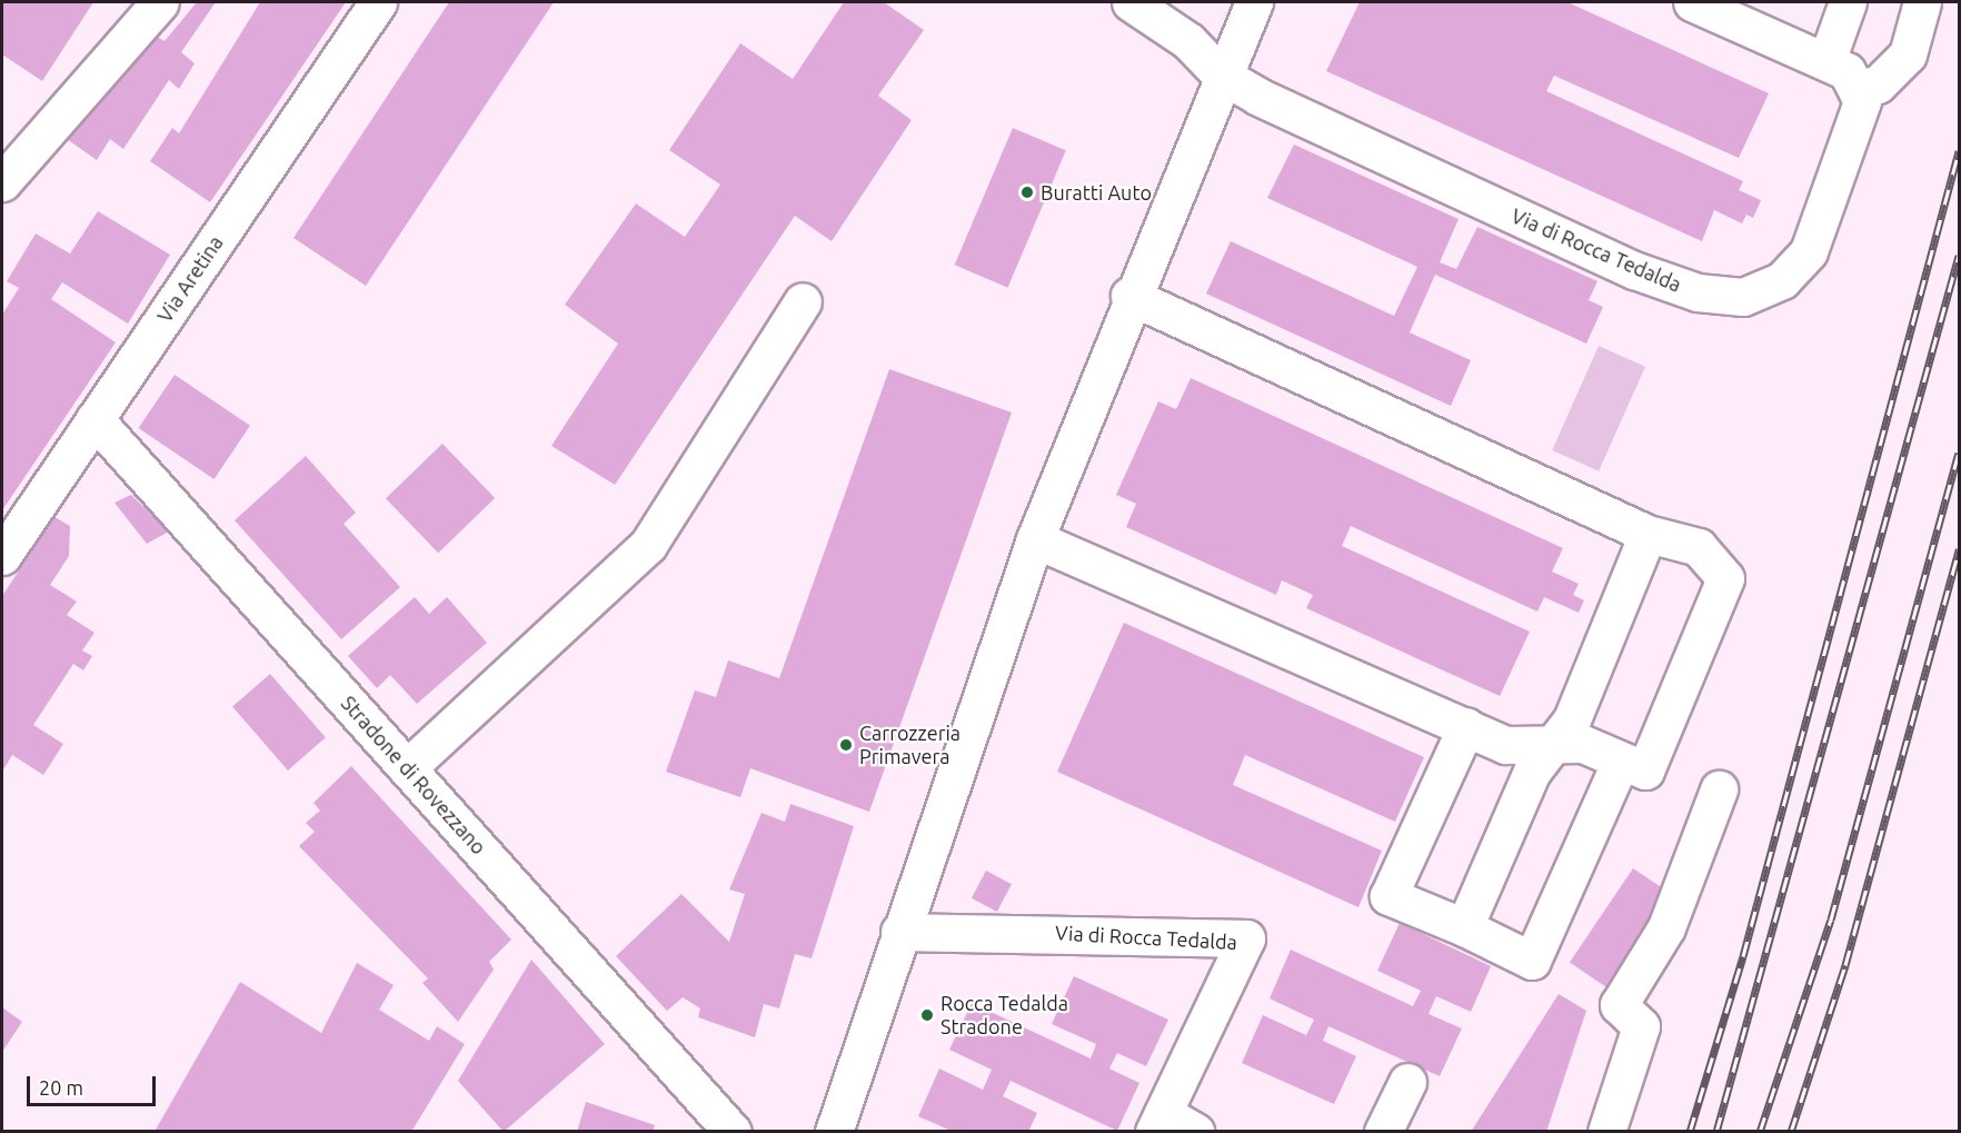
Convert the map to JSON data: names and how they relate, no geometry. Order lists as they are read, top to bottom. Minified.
{"streets":{"street":["Via di Rocca Tedalda","Via Aretina","Stradone di Rovezzano"]},"crossings":[["Via Aretina","Stradone di Rovezzano"]],"places":["Buratti Auto","Carrozzeria Primavera","Rocca Tedalda Stradone"],"scale_bar":"20 m"}
